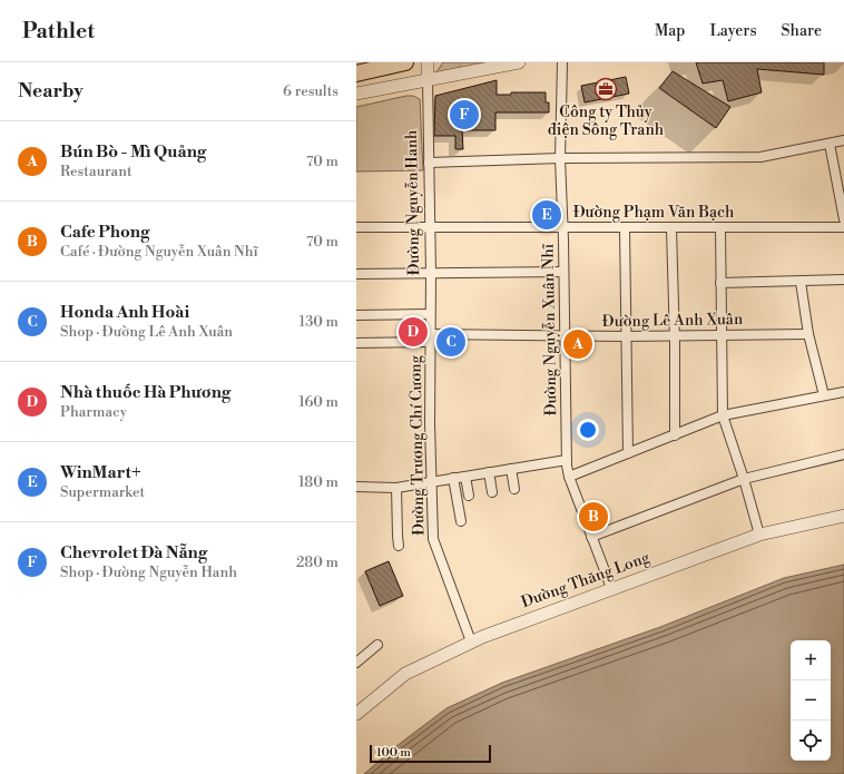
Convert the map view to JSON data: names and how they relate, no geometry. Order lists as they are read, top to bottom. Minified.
{"streets":{"street":["Đường Nguyễn Hanh","Đường Phạm Văn Bạch","Đường Lê Anh Xuân","Đường Nguyễn Xuân Nhĩ","Đường Trương Chí Cương","Đường Thăng Long"]},"crossings":[["Đường Nguyễn Hanh","Đường Phạm Văn Bạch"],["Đường Nguyễn Hanh","Đường Lê Anh Xuân"],["Đường Nguyễn Hanh","Đường Trương Chí Cương"],["Đường Phạm Văn Bạch","Đường Nguyễn Xuân Nhĩ"],["Đường Lê Anh Xuân","Đường Nguyễn Xuân Nhĩ"],["Đường Lê Anh Xuân","Đường Trương Chí Cương"],["Đường Nguyễn Xuân Nhĩ","Đường Thăng Long"],["Đường Trương Chí Cương","Đường Thăng Long"]],"places":{"office":["Công ty Thủy điện Sông Tranh"]},"scale_bar":"100 m","page":{"header":"Pathlet","nav":["Map","Layers","Share"],"heading":["Nearby","6 results"],"pins":["F","E","D","C","A","B"],"list":[{"mark":"A","name":"Bún Bò - Mì Quảng","note":"Restaurant","value":"70 m"},{"mark":"B","name":"Cafe Phong","note":"Café · Đường Nguyễn Xuân Nhĩ","value":"70 m"},{"mark":"C","name":"Honda Anh Hoài","note":"Shop · Đường Lê Anh Xuân","value":"130 m"},{"mark":"D","name":"Nhà thuốc Hà Phương","note":"Pharmacy","value":"160 m"},{"mark":"E","name":"WinMart+","note":"Supermarket","value":"180 m"},{"mark":"F","name":"Chevrolet Đà Nẵng","note":"Shop · Đường Nguyễn Hanh","value":"280 m"}],"map_buttons":["+","−"],"scale":"100 m"}}
